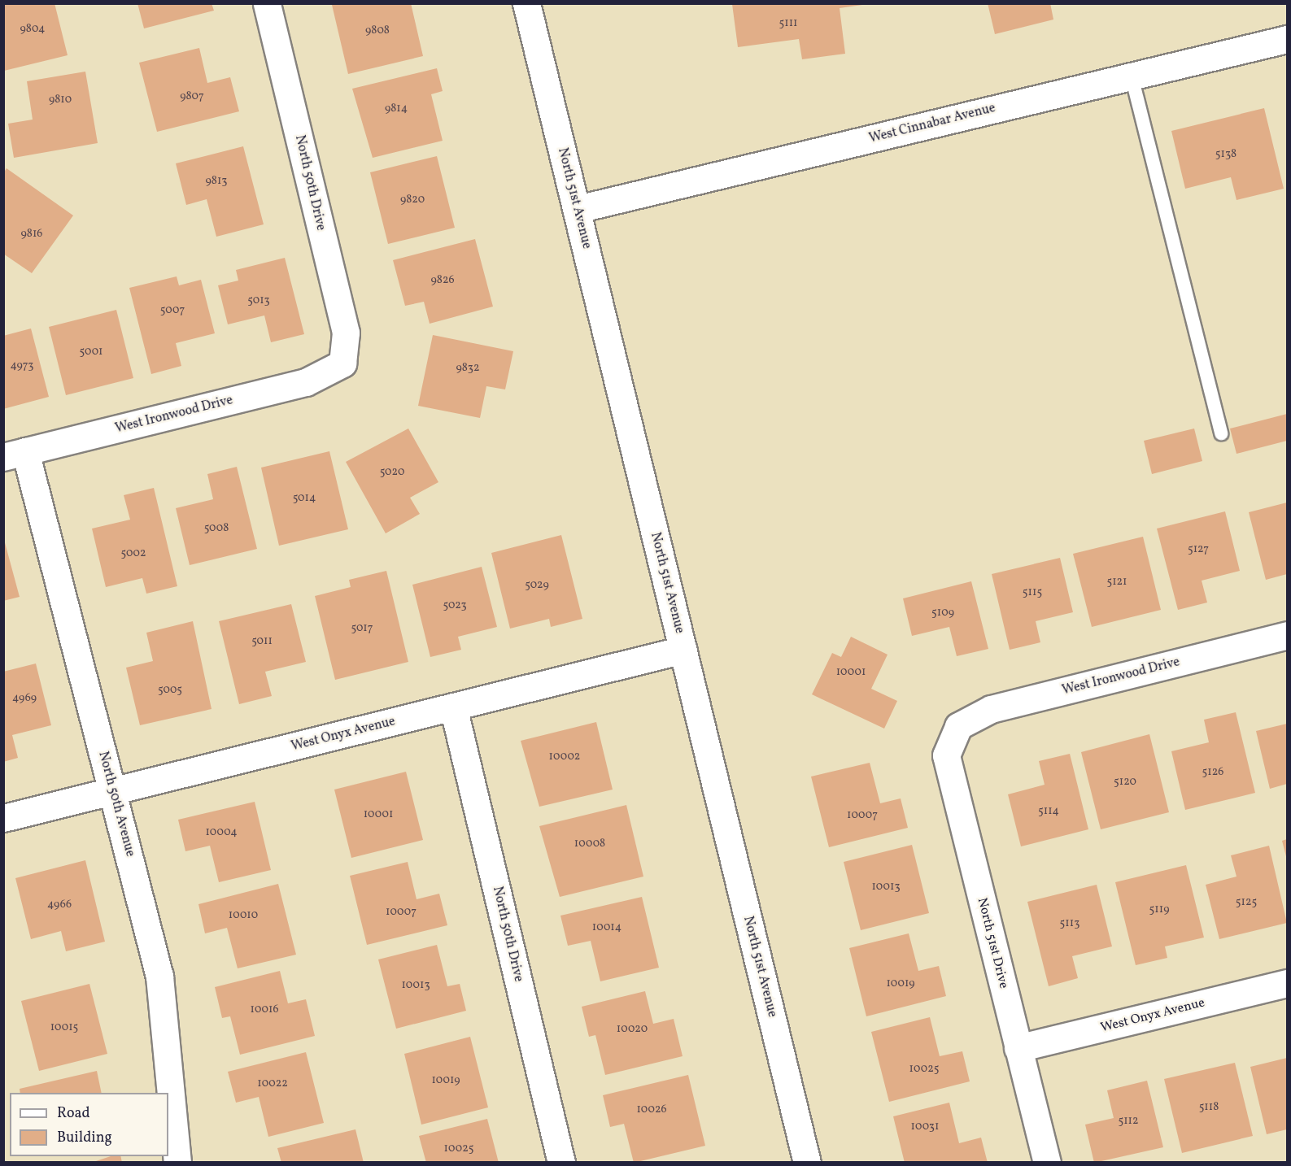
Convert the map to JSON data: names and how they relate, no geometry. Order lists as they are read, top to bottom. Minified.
{"streets":{"street":["West Cinnabar Avenue","North 50th Drive","North 51st Avenue","West Ironwood Drive","West Onyx Avenue","North 50th Avenue","North 51st Drive"]},"crossings":[["West Cinnabar Avenue","North 51st Avenue"],["North 50th Drive","West Ironwood Drive"],["North 50th Drive","West Onyx Avenue"],["North 51st Avenue","West Onyx Avenue"],["West Ironwood Drive","North 50th Avenue"],["West Ironwood Drive","North 51st Drive"],["West Onyx Avenue","North 50th Avenue"],["West Onyx Avenue","North 51st Drive"]],"house_numbers":["5111","9804","9808","9807","9810","9814","5138","9813","9820","9816","9826","5013","5007","5001","4973","9832","5020","5014","5008","5127","5002","5121","5029","5115","5023","5109","5017","5011","10001","5005","4969","10002","5126","5120","5114","10001","10007","10004","10008","10013","5125","4966","5119","10007","10010","5113","10014","10019","10013","10016","10015","10020","10025","10019","10022","5118","10026","5112","10031","10025"],"legend":["Road","Building"]}
